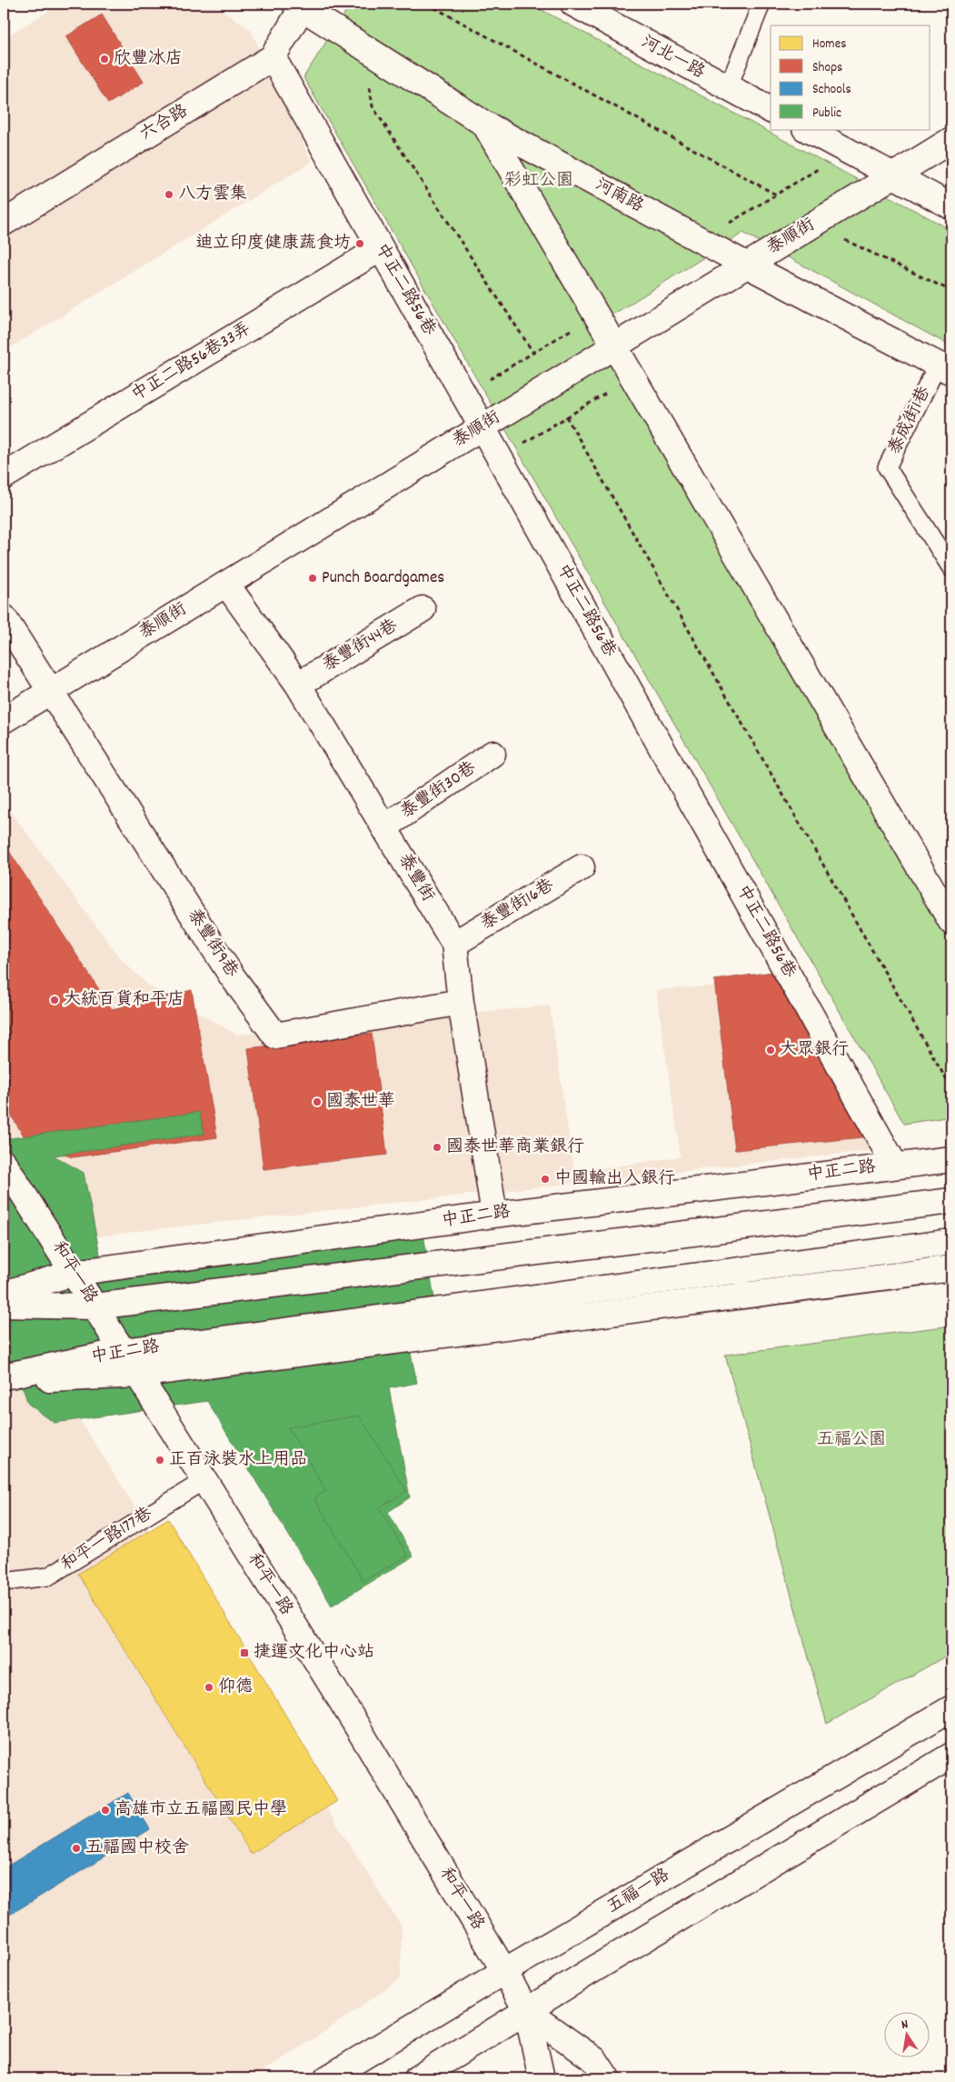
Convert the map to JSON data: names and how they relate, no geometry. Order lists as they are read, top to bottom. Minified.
{"streets":{"street":["河北一路","六合路","河南路","泰順街","中正二路56巷","中正二路56巷33弄","泰豐街44巷","泰豐街30巷","泰豐街","泰豐街16巷","泰豐街9巷","中正二路","和平一路","五福一路"],"lane":["泰成街1巷","和平一路177巷"]},"crossings":[["六合路","河南路"],["六合路","中正二路56巷"],["河南路","泰順街"],["河南路","泰成街1巷"],["泰順街","中正二路56巷"],["泰順街","泰豐街"],["泰順街","泰豐街9巷"],["中正二路56巷","中正二路56巷33弄"],["中正二路56巷","中正二路"],["泰豐街44巷","泰豐街"],["泰豐街30巷","泰豐街"],["泰豐街","泰豐街16巷"],["泰豐街","泰豐街9巷"],["泰豐街","中正二路"],["中正二路","和平一路"],["和平一路","和平一路177巷"],["和平一路","五福一路"]],"parks":["彩虹公園","五福公園"],"places":{"other":["欣豐冰店","八方雲集","迪立印度健康蔬食坊","Punch Boardgames","大統百貨和平店","大眾銀行","國泰世華","國泰世華商業銀行","中國輸出入銀行","正百泳裝水上用品","仰德","高雄市立五福國民中學","五福國中校舍"],"transit":["捷運文化中心站"]},"legend":["Homes","Shops","Schools","Public"],"north":"top"}
